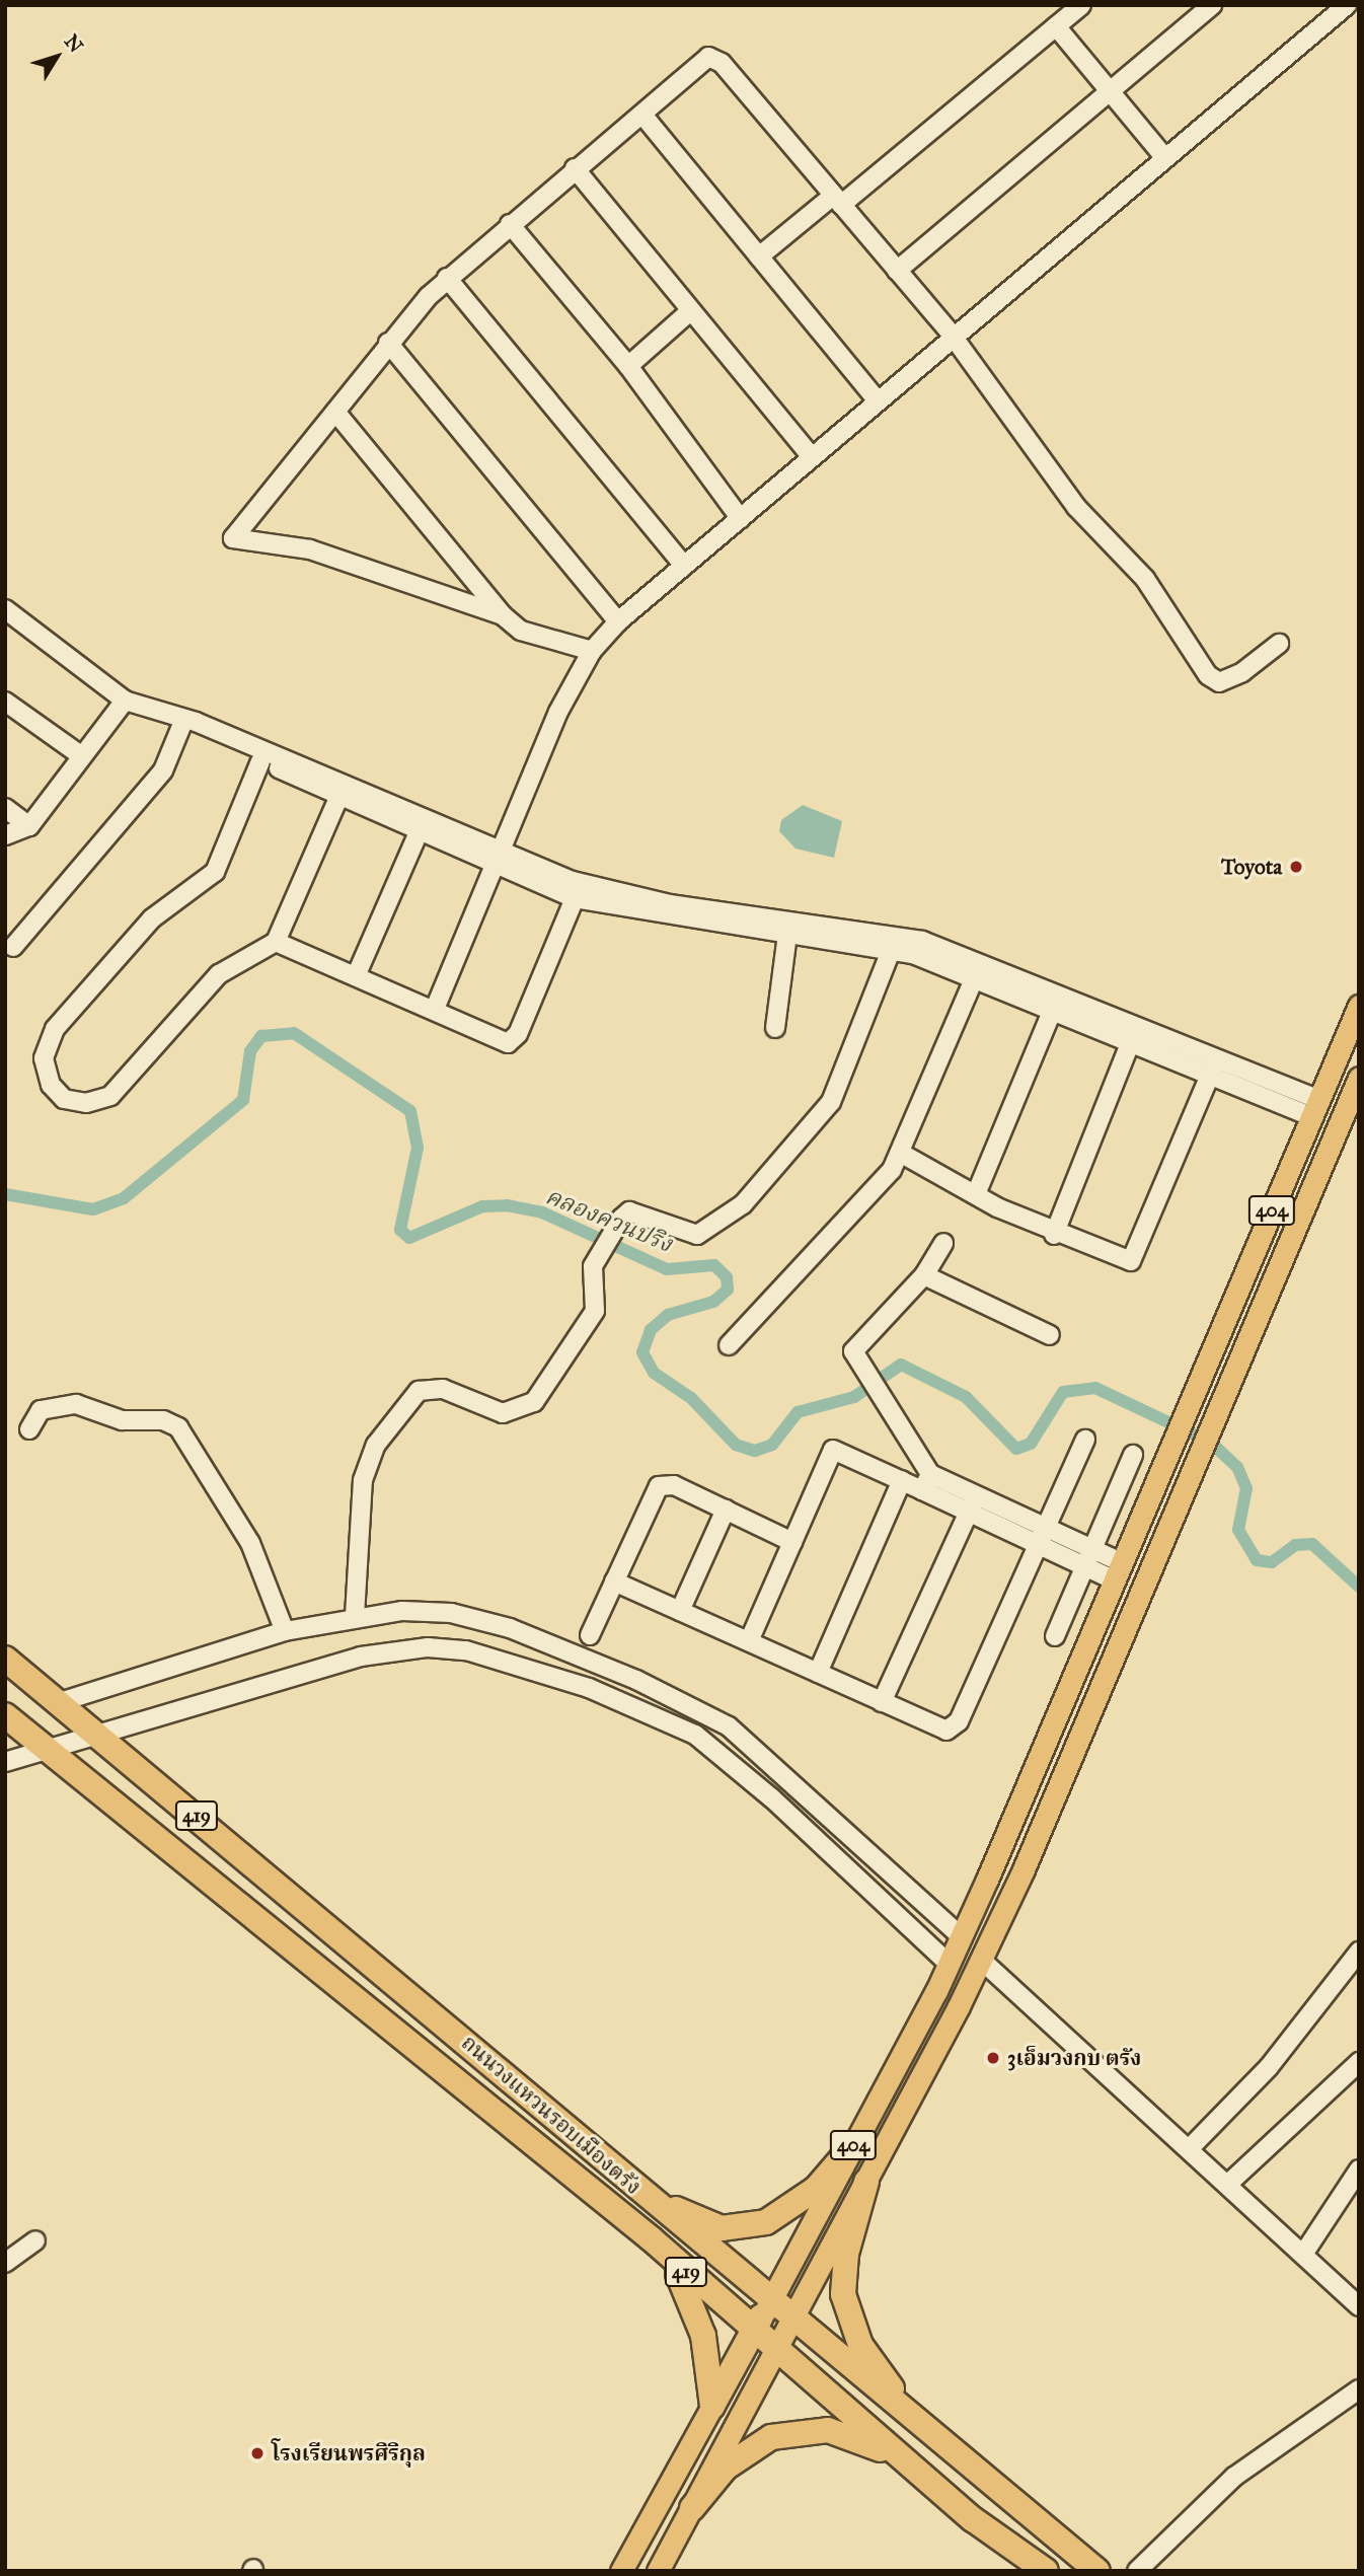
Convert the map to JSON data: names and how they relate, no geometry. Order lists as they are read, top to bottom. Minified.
{"streets":{"highway":["404","419","ถนนวงแหวนรอบเมืองตรัง"]},"crossings":[["404","ถนนวงแหวนรอบเมืองตรัง"]],"water":["คลองควนปริง"],"places":["Toyota","3เอ็มวงกบ ตรัง","โรงเรียนพรศิริกุล"],"north":"top right"}
